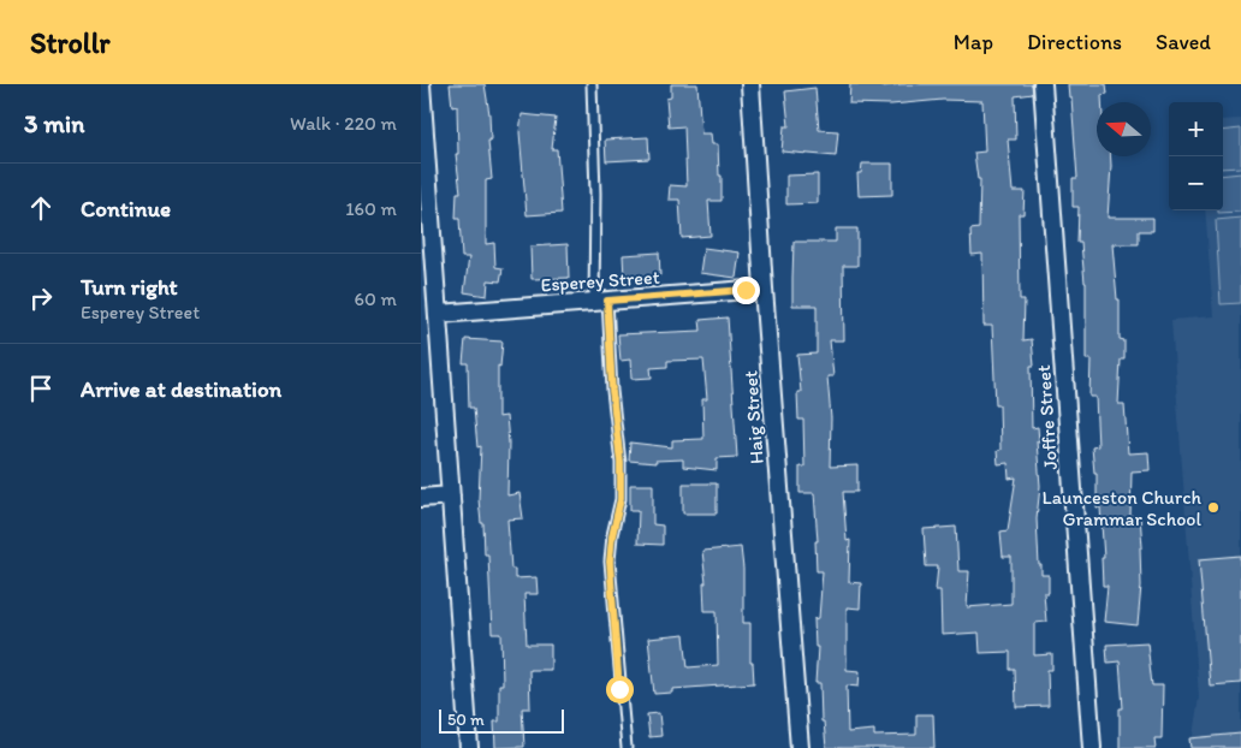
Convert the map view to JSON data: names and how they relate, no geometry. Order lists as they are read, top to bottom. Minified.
{"streets":{"street":["Esperey Street","Haig Street","Joffre Street"]},"crossings":[["Esperey Street","Haig Street"]],"places":["Launceston Church Grammar School"],"scale_bar":"50 m","north":"left","page":{"header":"Strollr","nav":["Map","Directions","Saved"],"heading":["3 min","Walk · 220 m"],"map_buttons":["+","−"],"list":[["Continue","160 m"],["Turn right","Esperey Street","60 m"],"Arrive at destination"],"scale":"50 m"}}
